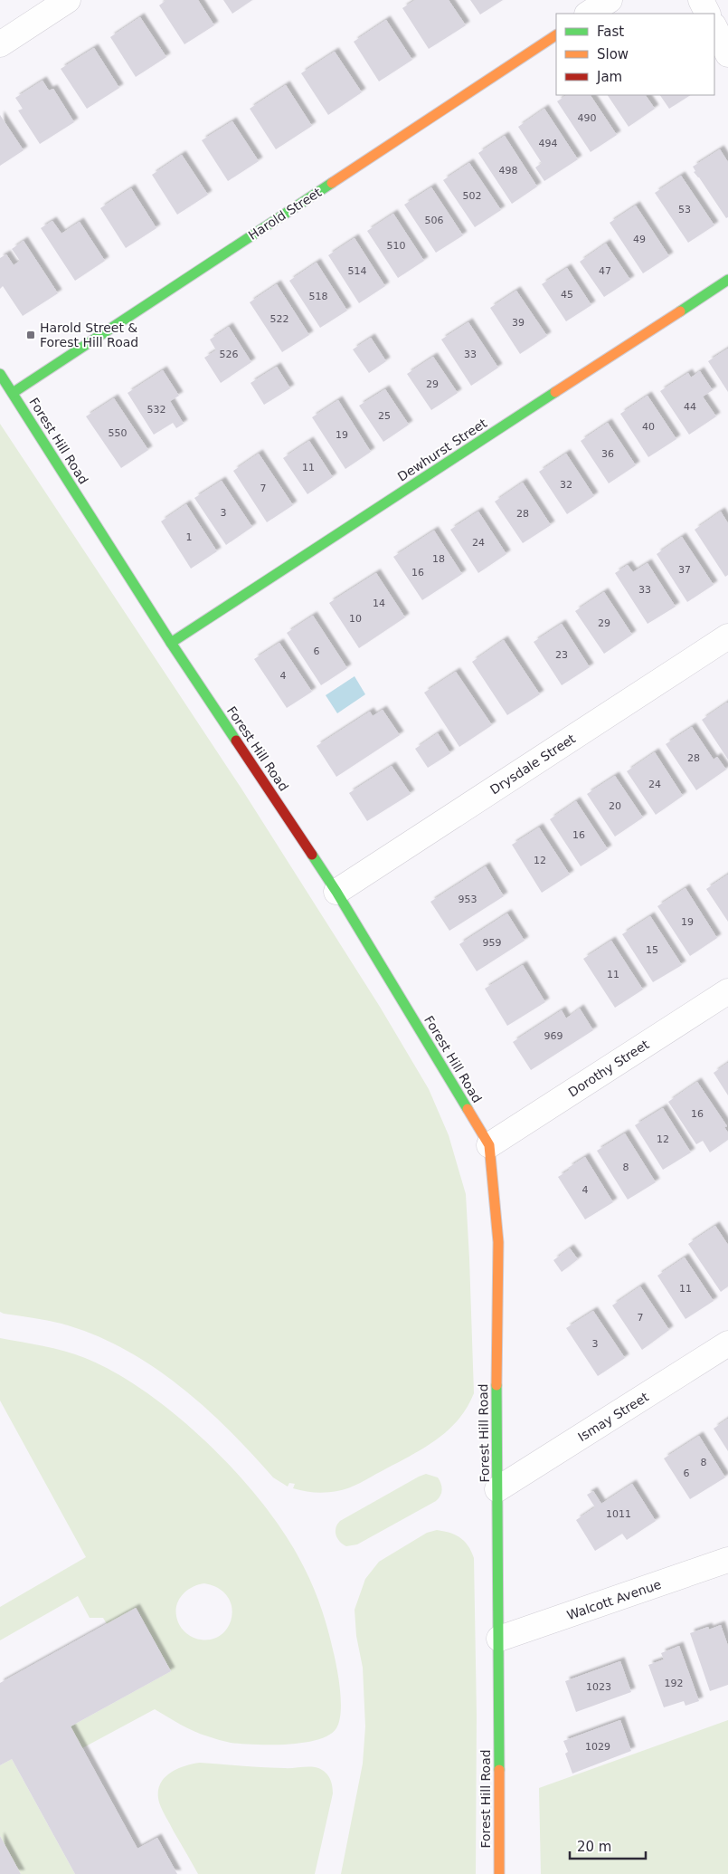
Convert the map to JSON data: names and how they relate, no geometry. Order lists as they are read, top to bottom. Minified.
{"streets":{"street":["Harold Street","Forest Hill Road","Dewhurst Street","Drysdale Street","Dorothy Street","Ismay Street","Walcott Avenue"]},"crossings":[["Harold Street","Forest Hill Road"],["Forest Hill Road","Dewhurst Street"],["Forest Hill Road","Drysdale Street"],["Forest Hill Road","Dorothy Street"],["Forest Hill Road","Ismay Street"],["Forest Hill Road","Walcott Avenue"]],"places":{"transit":["Harold Street & Forest Hill Road"]},"house_numbers":["490","494","498","502","53","506","49","510","514","47","45","518","522","39","526","33","29","44","532","25","40","550","19","36","11","32","7","3","28","1","24","18","37","16","33","14","10","29","6","23","4","28","24","20","16","12","953","19","959","15","11","969","16","12","8","4","11","7","3","8","6","1011","192","1023","1029"],"legend":["Fast","Slow","Jam"],"scale_bar":"20 m"}
